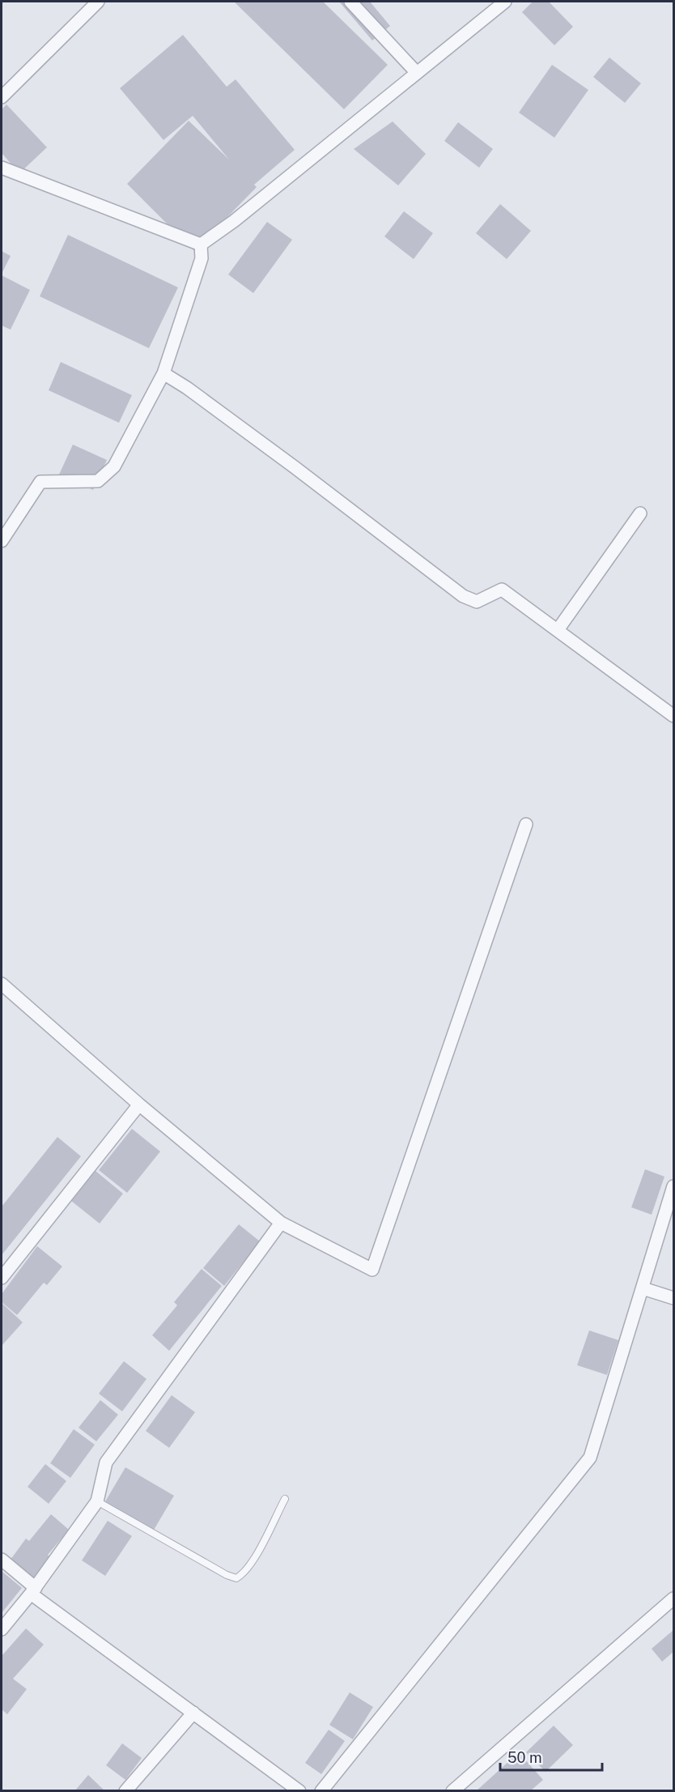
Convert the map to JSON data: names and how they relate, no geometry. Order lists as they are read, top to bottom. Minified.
{"scale_bar":"50 m"}
